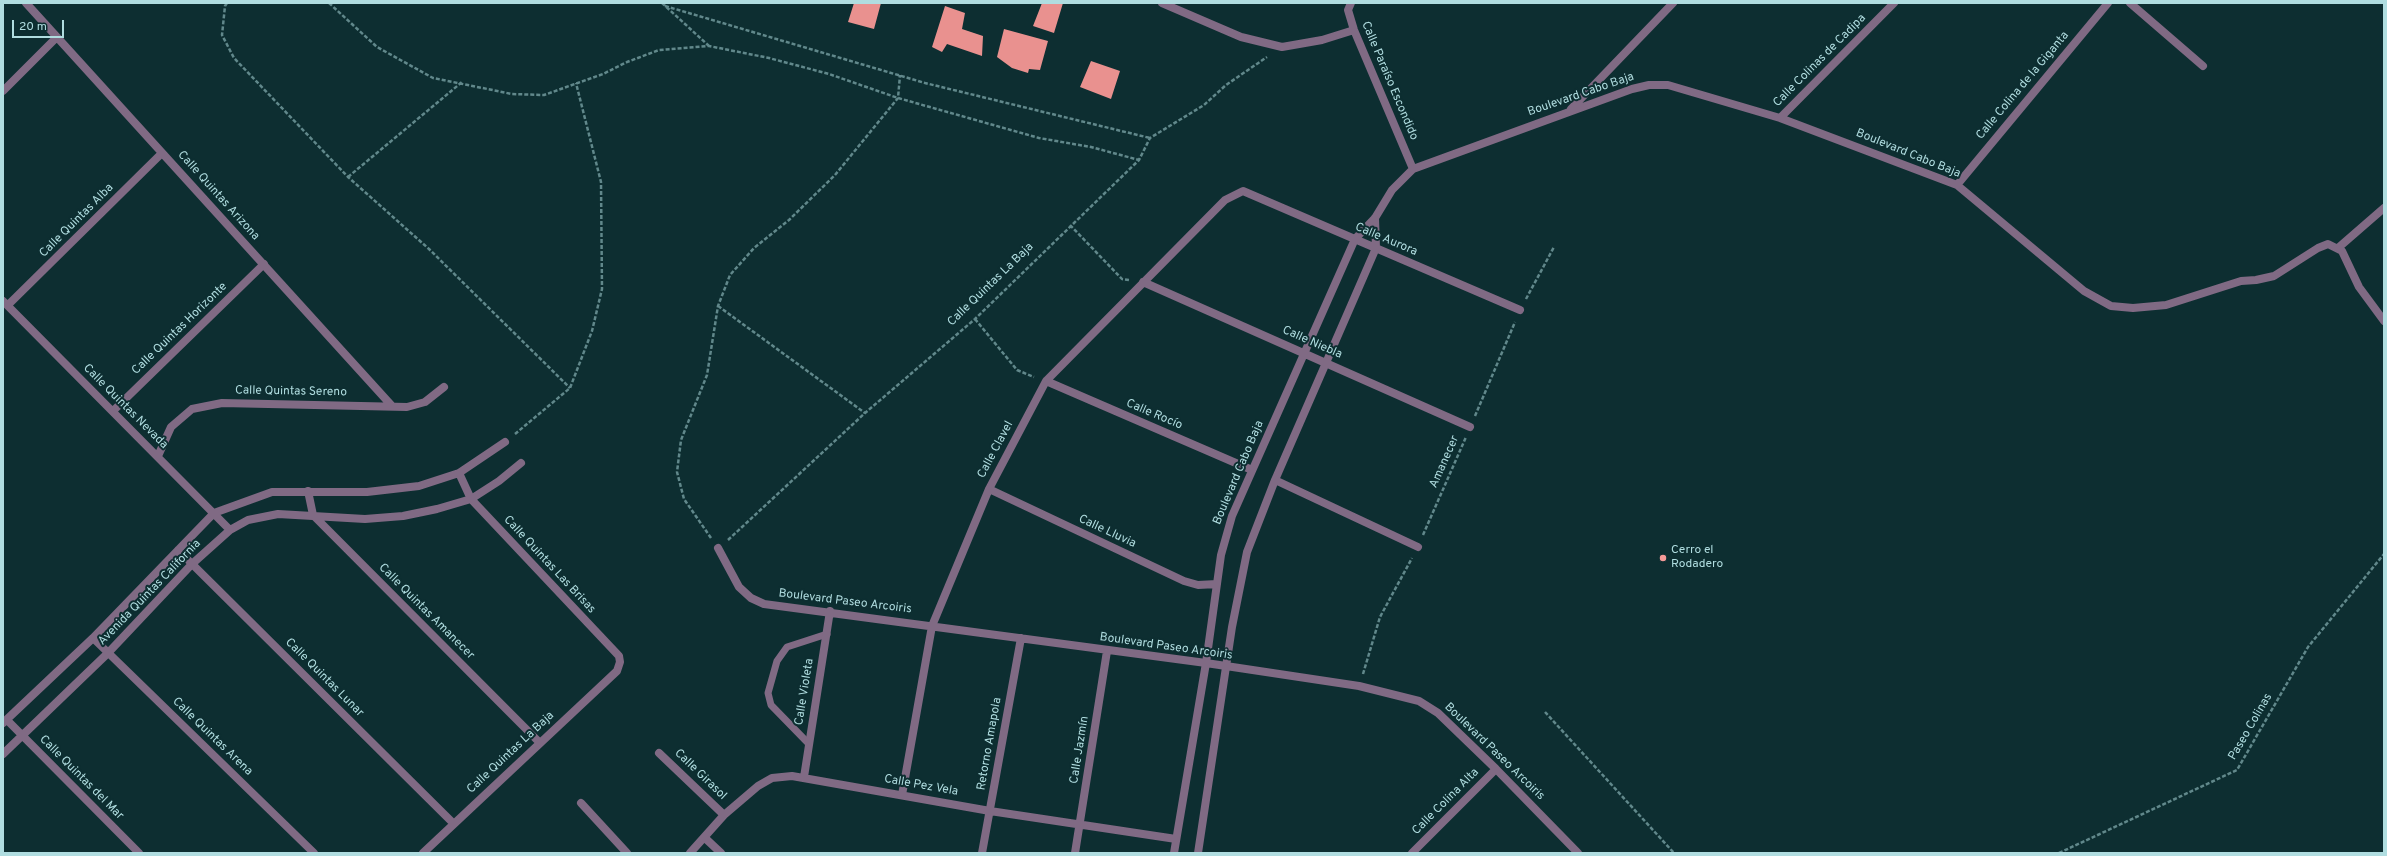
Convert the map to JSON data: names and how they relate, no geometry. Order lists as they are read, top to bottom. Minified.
{"streets":{"street":["Calle Colinas de Cadipa","Calle Paraíso Escondido","Calle Colina de la Giganta","Boulevard Cabo Baja","Calle Quintas Arizona","Calle Quintas Alba","Calle Aurora","Calle Quintas La Baja","Calle Quintas Horizonte","Calle Niebla","Calle Quintas Sereno","Calle Quintas Nevada","Calle Rocío","Calle Clavel","Calle Lluvia","Calle Quintas Las Brisas","Avenida Quintas California","Boulevard Paseo Arcoiris","Calle Quintas Amanecer","Calle Quintas Lunar","Calle Violeta","Calle Quintas Arena","Retorno Amapola","Calle Jazmín","Calle Girasol","Calle Quintas del Mar","Calle Pez Vela","Calle Colina Alta"],"path":["Amanecer","Paseo Colinas"]},"crossings":[["Calle Colinas de Cadipa","Boulevard Cabo Baja"],["Calle Paraíso Escondido","Boulevard Cabo Baja"],["Calle Colina de la Giganta","Boulevard Cabo Baja"],["Boulevard Cabo Baja","Calle Aurora"],["Boulevard Cabo Baja","Calle Niebla"],["Boulevard Cabo Baja","Calle Rocío"],["Boulevard Cabo Baja","Calle Lluvia"],["Boulevard Cabo Baja","Boulevard Paseo Arcoiris"],["Boulevard Cabo Baja","Calle Pez Vela"],["Calle Quintas Arizona","Calle Quintas Alba"],["Calle Quintas Arizona","Calle Quintas Horizonte"],["Calle Quintas Arizona","Calle Quintas Sereno"],["Calle Quintas Alba","Calle Quintas Nevada"],["Calle Aurora","Calle Clavel"],["Calle Aurora","Amanecer"],["Calle Quintas La Baja","Calle Quintas Las Brisas"],["Calle Quintas La Baja","Boulevard Paseo Arcoiris"],["Calle Quintas La Baja","Calle Quintas Amanecer"],["Calle Quintas La Baja","Calle Quintas Lunar"],["Calle Quintas Horizonte","Calle Quintas Nevada"],["Calle Niebla","Calle Clavel"],["Calle Niebla","Amanecer"],["Calle Quintas Sereno","Calle Quintas Nevada"],["Calle Quintas Nevada","Avenida Quintas California"],["Calle Rocío","Calle Clavel"],["Calle Clavel","Calle Lluvia"],["Calle Clavel","Boulevard Paseo Arcoiris"],["Calle Clavel","Calle Pez Vela"],["Amanecer","Boulevard Paseo Arcoiris"],["Calle Quintas Las Brisas","Avenida Quintas California"],["Avenida Quintas California","Calle Quintas Amanecer"],["Avenida Quintas California","Calle Quintas Lunar"],["Avenida Quintas California","Calle Quintas Arena"],["Avenida Quintas California","Calle Quintas del Mar"],["Boulevard Paseo Arcoiris","Calle Violeta"],["Boulevard Paseo Arcoiris","Retorno Amapola"],["Boulevard Paseo Arcoiris","Calle Jazmín"],["Boulevard Paseo Arcoiris","Calle Colina Alta"],["Calle Violeta","Calle Pez Vela"],["Retorno Amapola","Calle Pez Vela"],["Calle Jazmín","Calle Pez Vela"],["Calle Girasol","Calle Pez Vela"]],"places":["Cerro el Rodadero"],"scale_bar":"20 m"}
